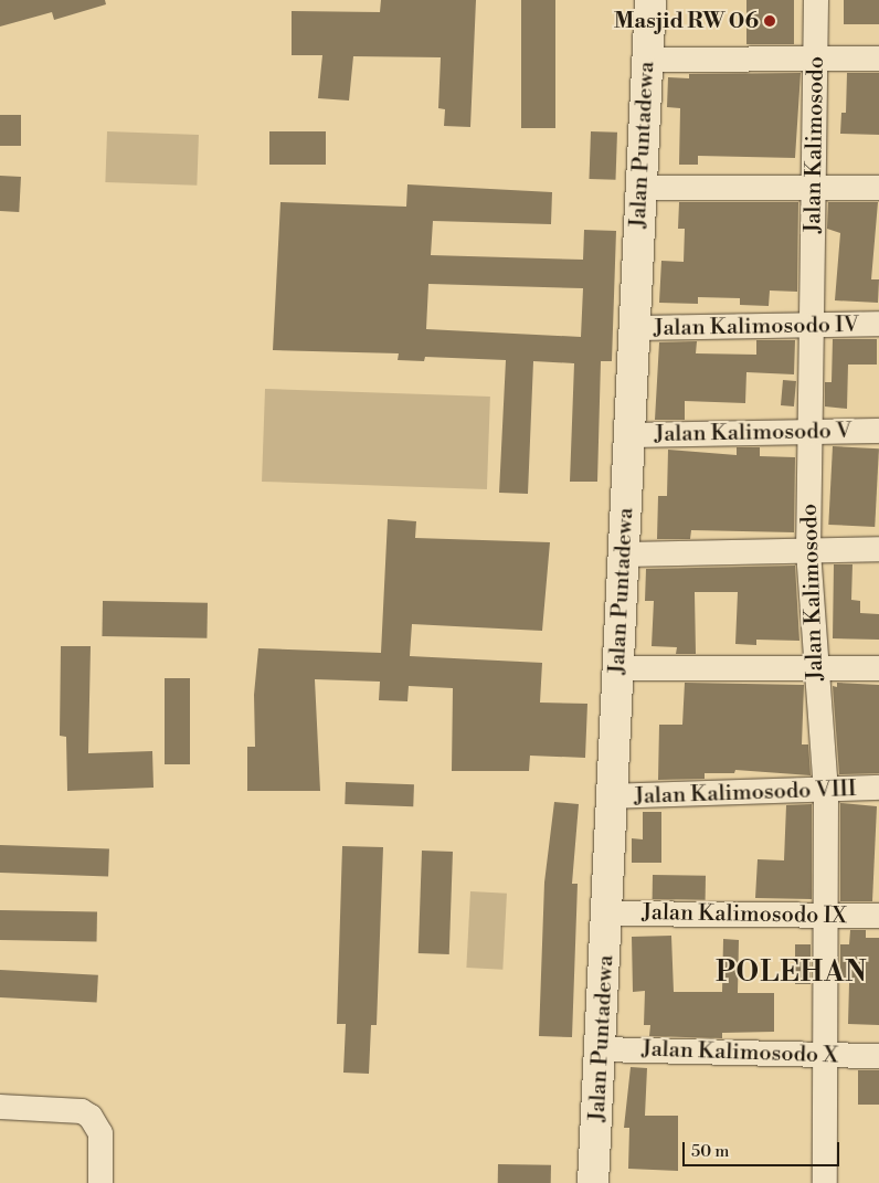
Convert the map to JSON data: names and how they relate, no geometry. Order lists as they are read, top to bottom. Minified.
{"streets":{"street":["Jalan Puntadewa","Jalan Kalimosodo","Jalan Kalimosodo IV","Jalan Kalimosodo V","Jalan Kalimosodo VIII","Jalan Kalimosodo IX","Jalan Kalimosodo X"]},"crossings":[["Jalan Puntadewa","Jalan Kalimosodo IV"],["Jalan Puntadewa","Jalan Kalimosodo V"],["Jalan Puntadewa","Jalan Kalimosodo VIII"],["Jalan Puntadewa","Jalan Kalimosodo IX"],["Jalan Puntadewa","Jalan Kalimosodo X"],["Jalan Kalimosodo","Jalan Kalimosodo IV"],["Jalan Kalimosodo","Jalan Kalimosodo V"],["Jalan Kalimosodo","Jalan Kalimosodo VIII"],["Jalan Kalimosodo","Jalan Kalimosodo IX"],["Jalan Kalimosodo","Jalan Kalimosodo X"]],"districts":["POLEHAN"],"places":["Masjid RW 06"],"scale_bar":"50 m"}
